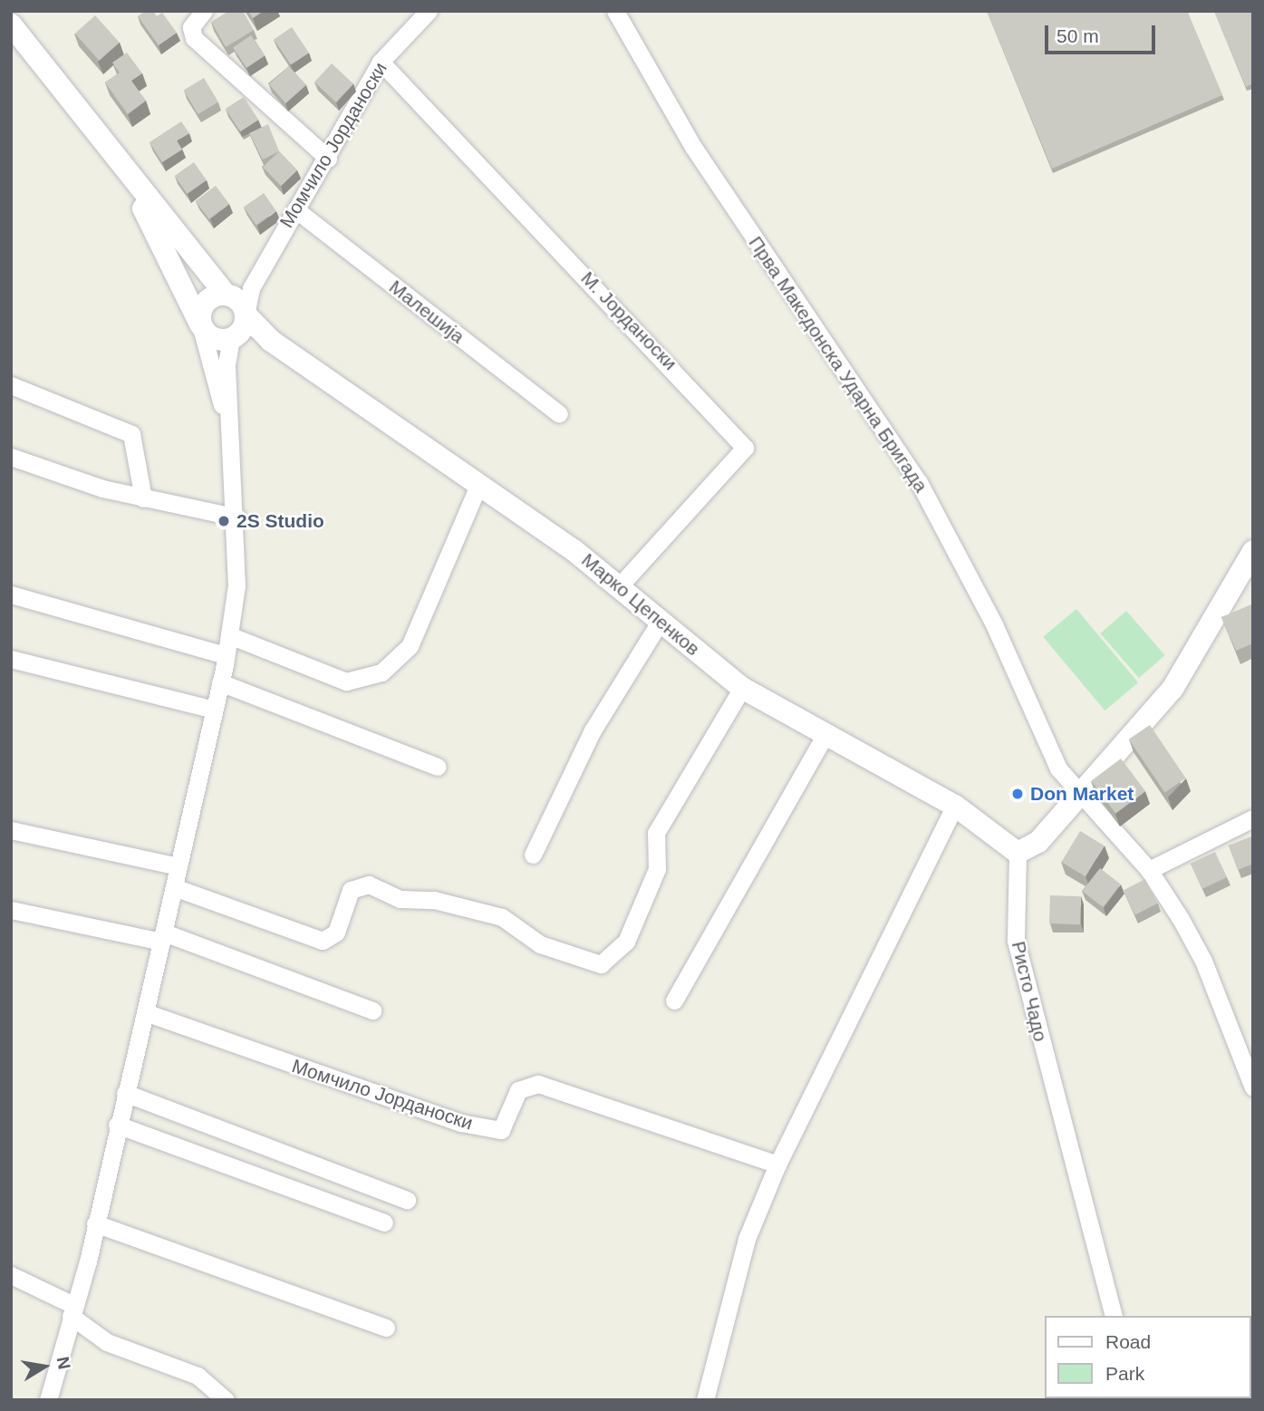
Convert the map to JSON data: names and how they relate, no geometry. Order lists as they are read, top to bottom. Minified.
{"streets":{"street":["Момчило Јорданоски","Малешија","М. Јорданоски","Прва Македонска Ударна Бригада","Марко Цепенков","Ристо Чадо"]},"crossings":[["Момчило Јорданоски","Малешија"],["Момчило Јорданоски","М. Јорданоски"],["Момчило Јорданоски","Марко Цепенков"],["М. Јорданоски","Марко Цепенков"],["Марко Цепенков","Ристо Чадо"]],"places":["2S Studio","Don Market"],"legend":["Road","Park"],"scale_bar":"50 m","north":"right"}
